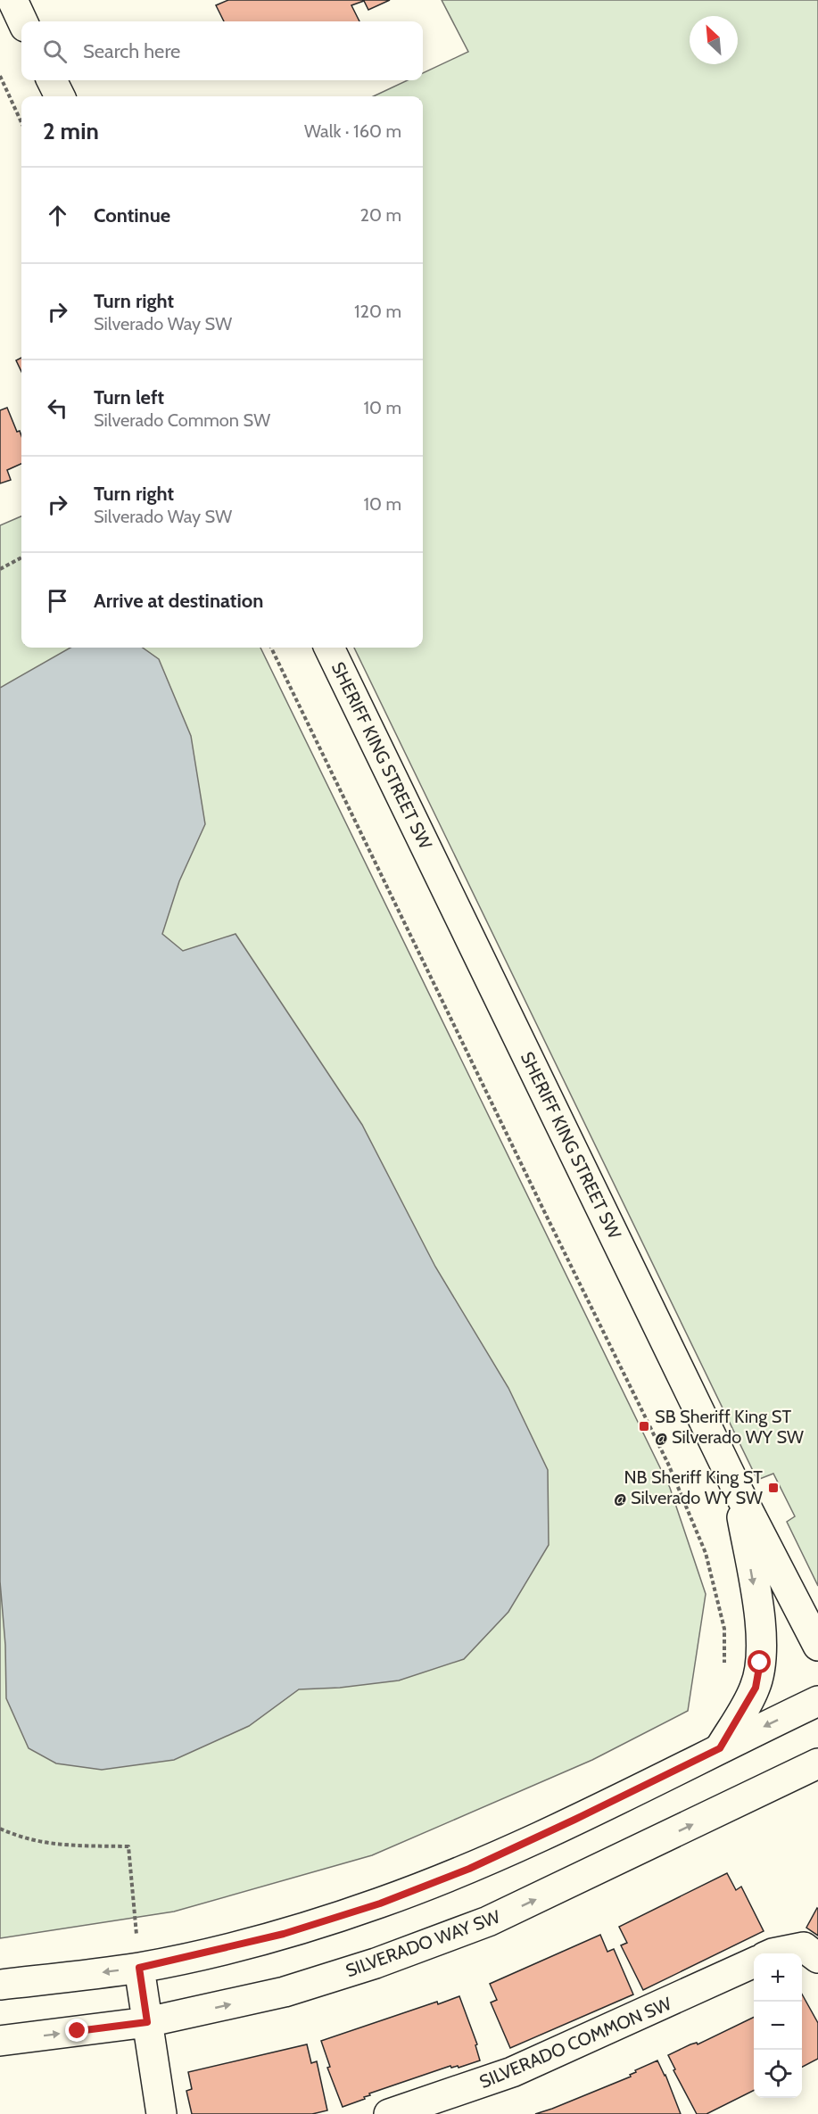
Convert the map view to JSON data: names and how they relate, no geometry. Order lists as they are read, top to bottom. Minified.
{"streets":{"street":["SHERIFF KING STREET SW","SILVERADO WAY SW","SILVERADO COMMON SW"]},"places":{"transit":["SB Sheriff King ST @ Silverado WY SW","NB Sheriff King ST @ Silverado WY SW"]},"north":"top left","page":{"search":"Search here","heading":["2 min","Walk · 160 m"],"list":[["Continue","20 m"],["Turn right","Silverado Way SW","120 m"],["Turn left","Silverado Common SW","10 m"],["Turn right","Silverado Way SW","10 m"],"Arrive at destination"],"map_buttons":["+","−"]}}
